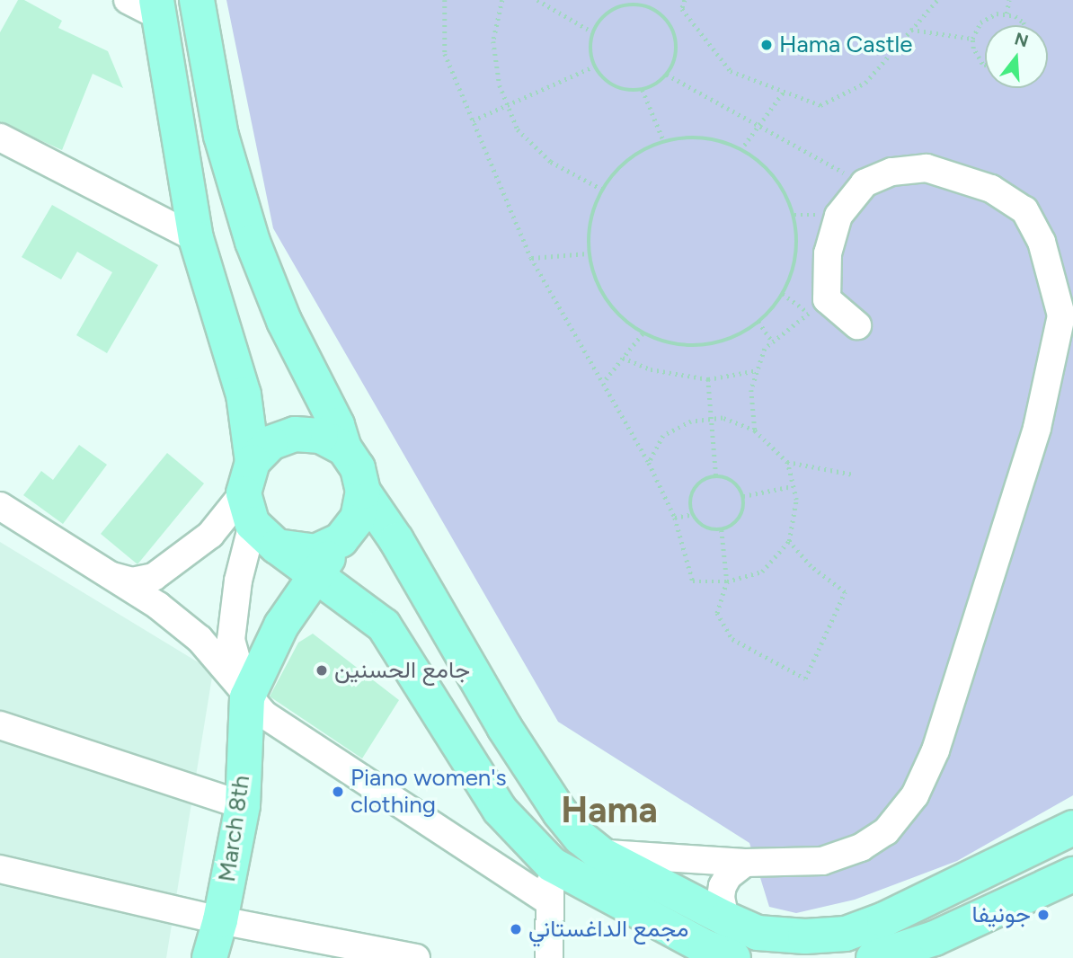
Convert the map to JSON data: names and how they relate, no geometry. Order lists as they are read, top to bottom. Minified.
{"streets":{"main road":["March 8th"]},"districts":["Hama"],"places":["Hama Castle","جامع الحسنين","Piano women's clothing","جونيفا","مجمع الداغستاني"],"north":"top"}
